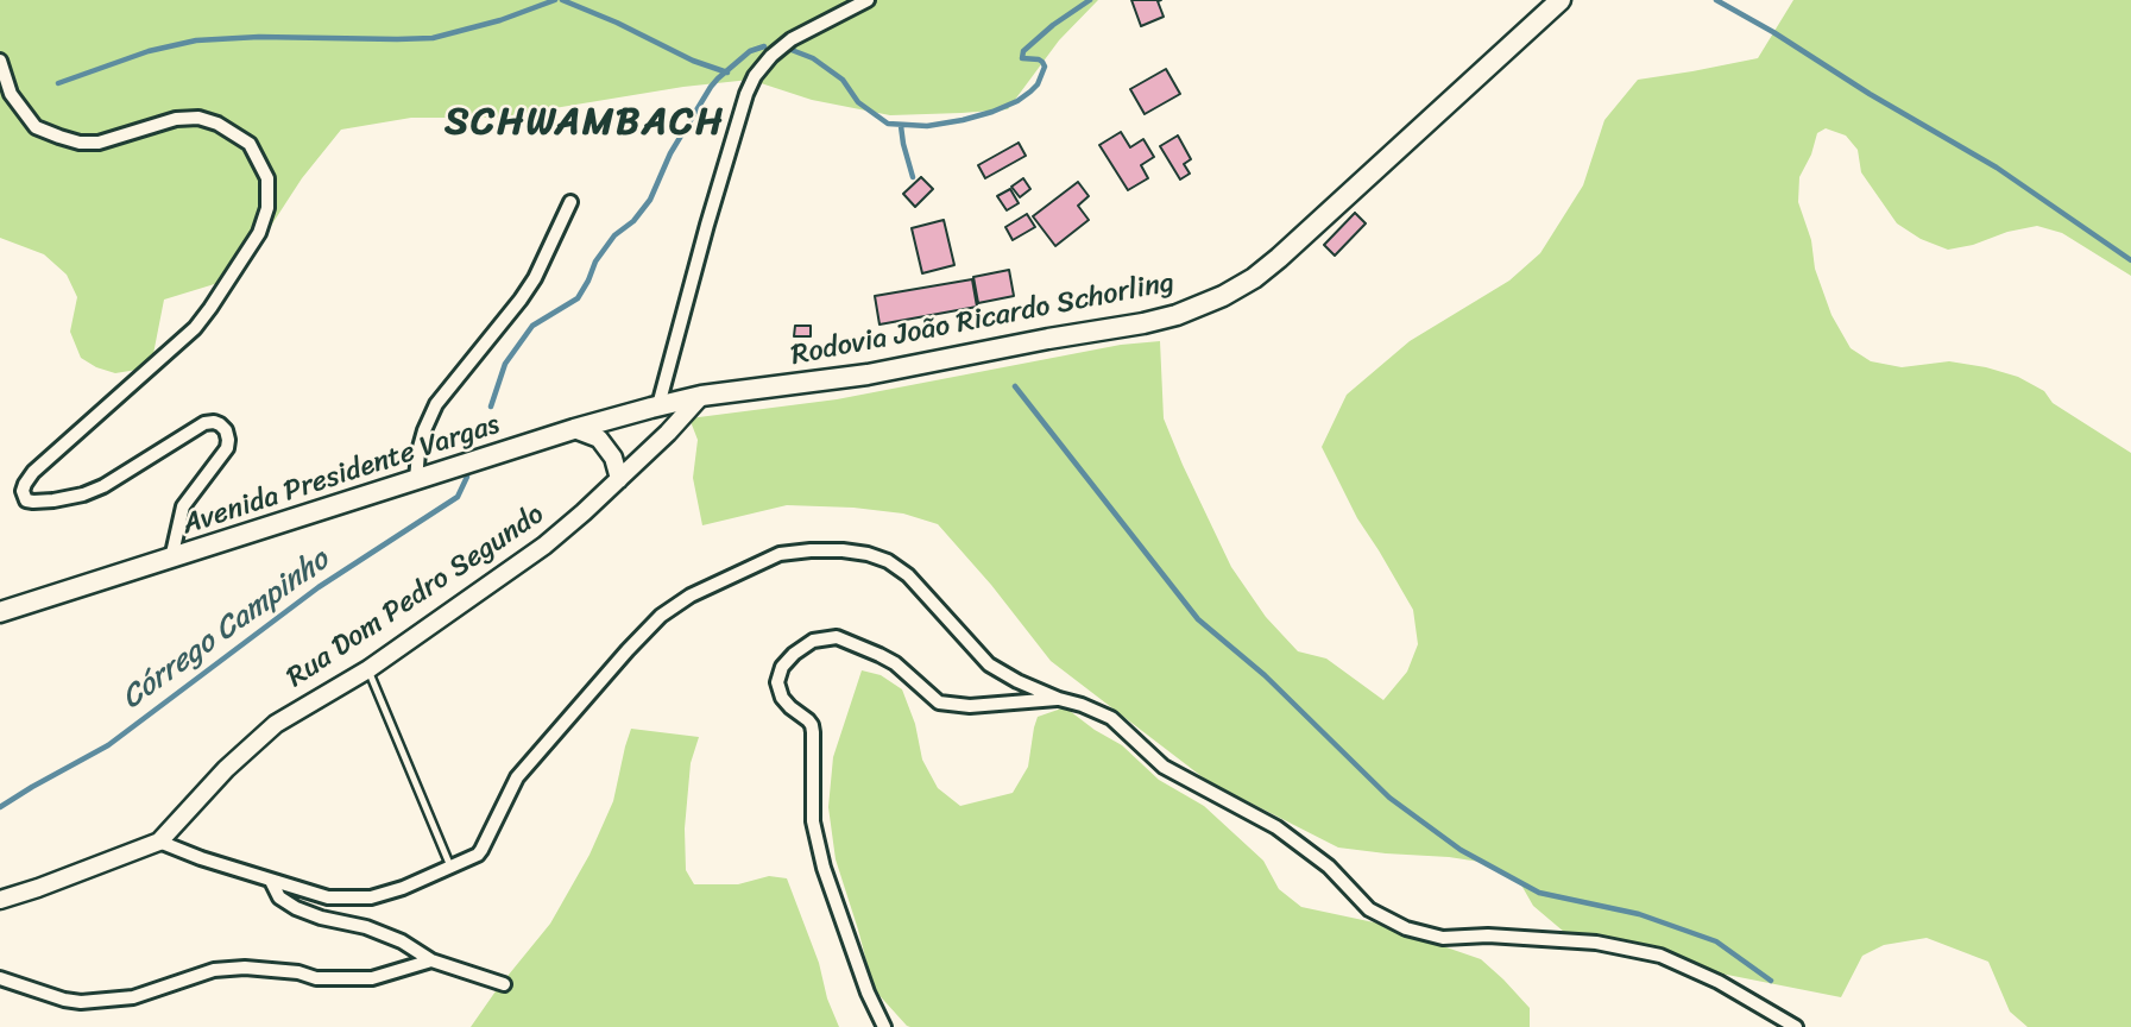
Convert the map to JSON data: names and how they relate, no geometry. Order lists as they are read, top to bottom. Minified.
{"streets":{"main road":["Rodovia João Ricardo Schorling","Avenida Presidente Vargas"],"street":["Rua Dom Pedro Segundo"]},"crossings":[["Rodovia João Ricardo Schorling","Avenida Presidente Vargas"],["Rodovia João Ricardo Schorling","Rua Dom Pedro Segundo"],["Avenida Presidente Vargas","Rua Dom Pedro Segundo"]],"districts":["SCHWAMBACH"],"water":["Córrego Campinho"]}
